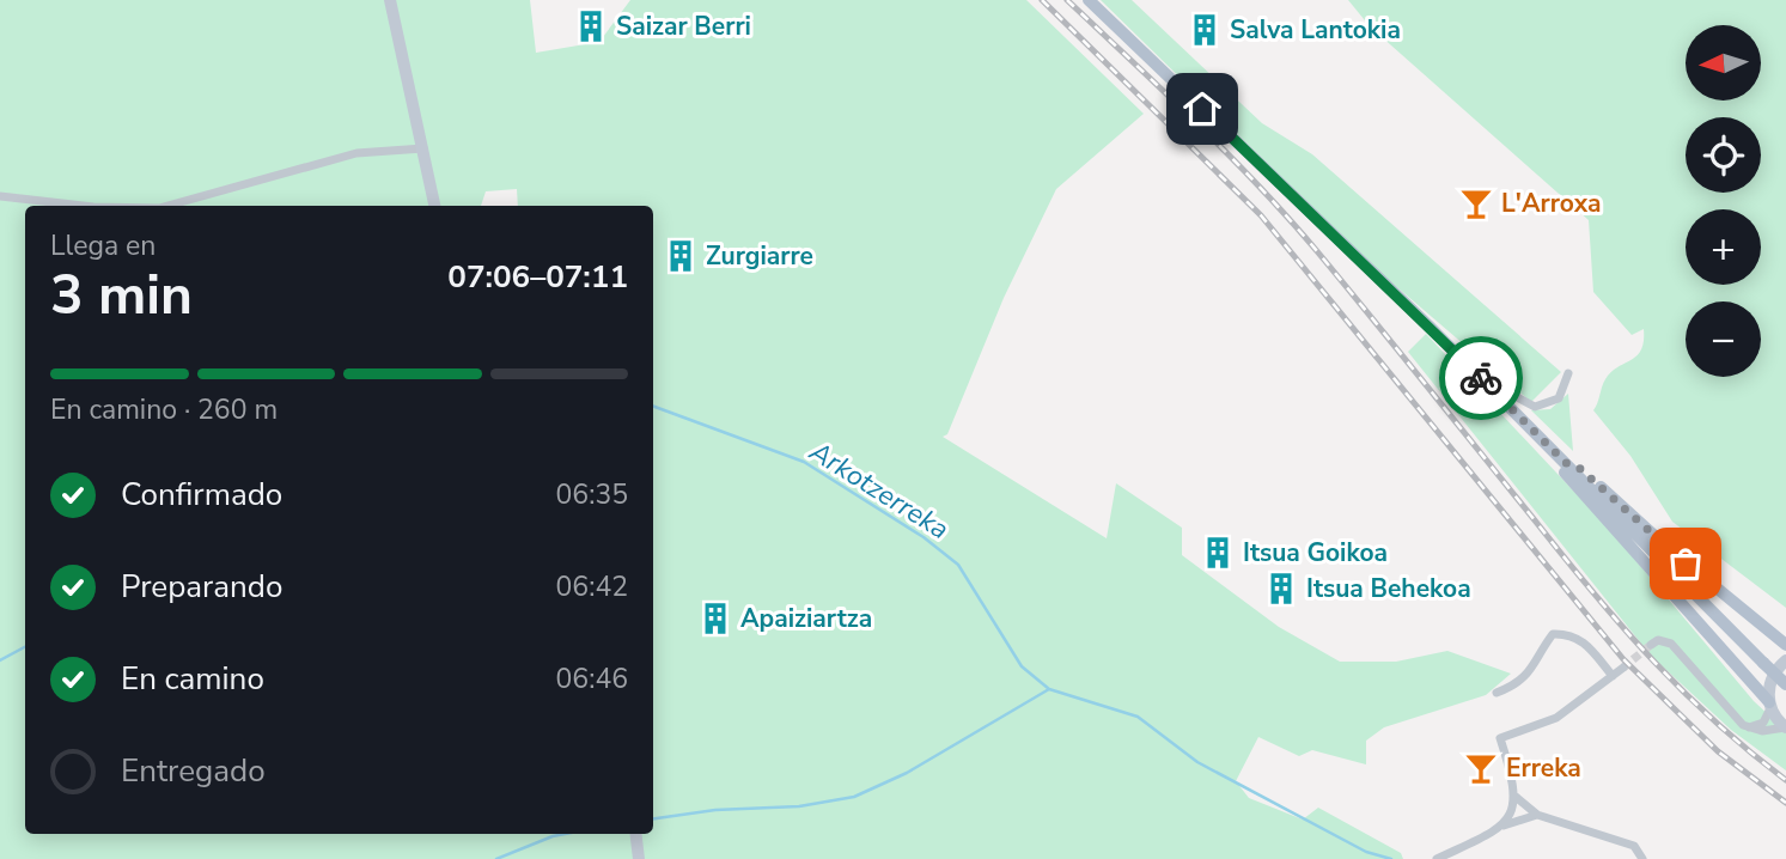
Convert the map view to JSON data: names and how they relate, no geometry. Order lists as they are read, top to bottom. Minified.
{"water":["Arkotzerreka"],"places":{"building":["Saizar Berri","Salva Lantokia","Zurgiarre","Itsua Goikoa","Itsua Behekoa","Apaiziartza"],"bar":["L'Arroxa","Erreka"]},"north":"left","page":{"map_buttons":["+","−"],"heading":["3 min","Llega en","07:06–07:11"],"bar":"En camino · 260 m","list":[["Confirmado","06:35"],["Preparando","06:42"],["En camino","06:46"],"Entregado"]}}
